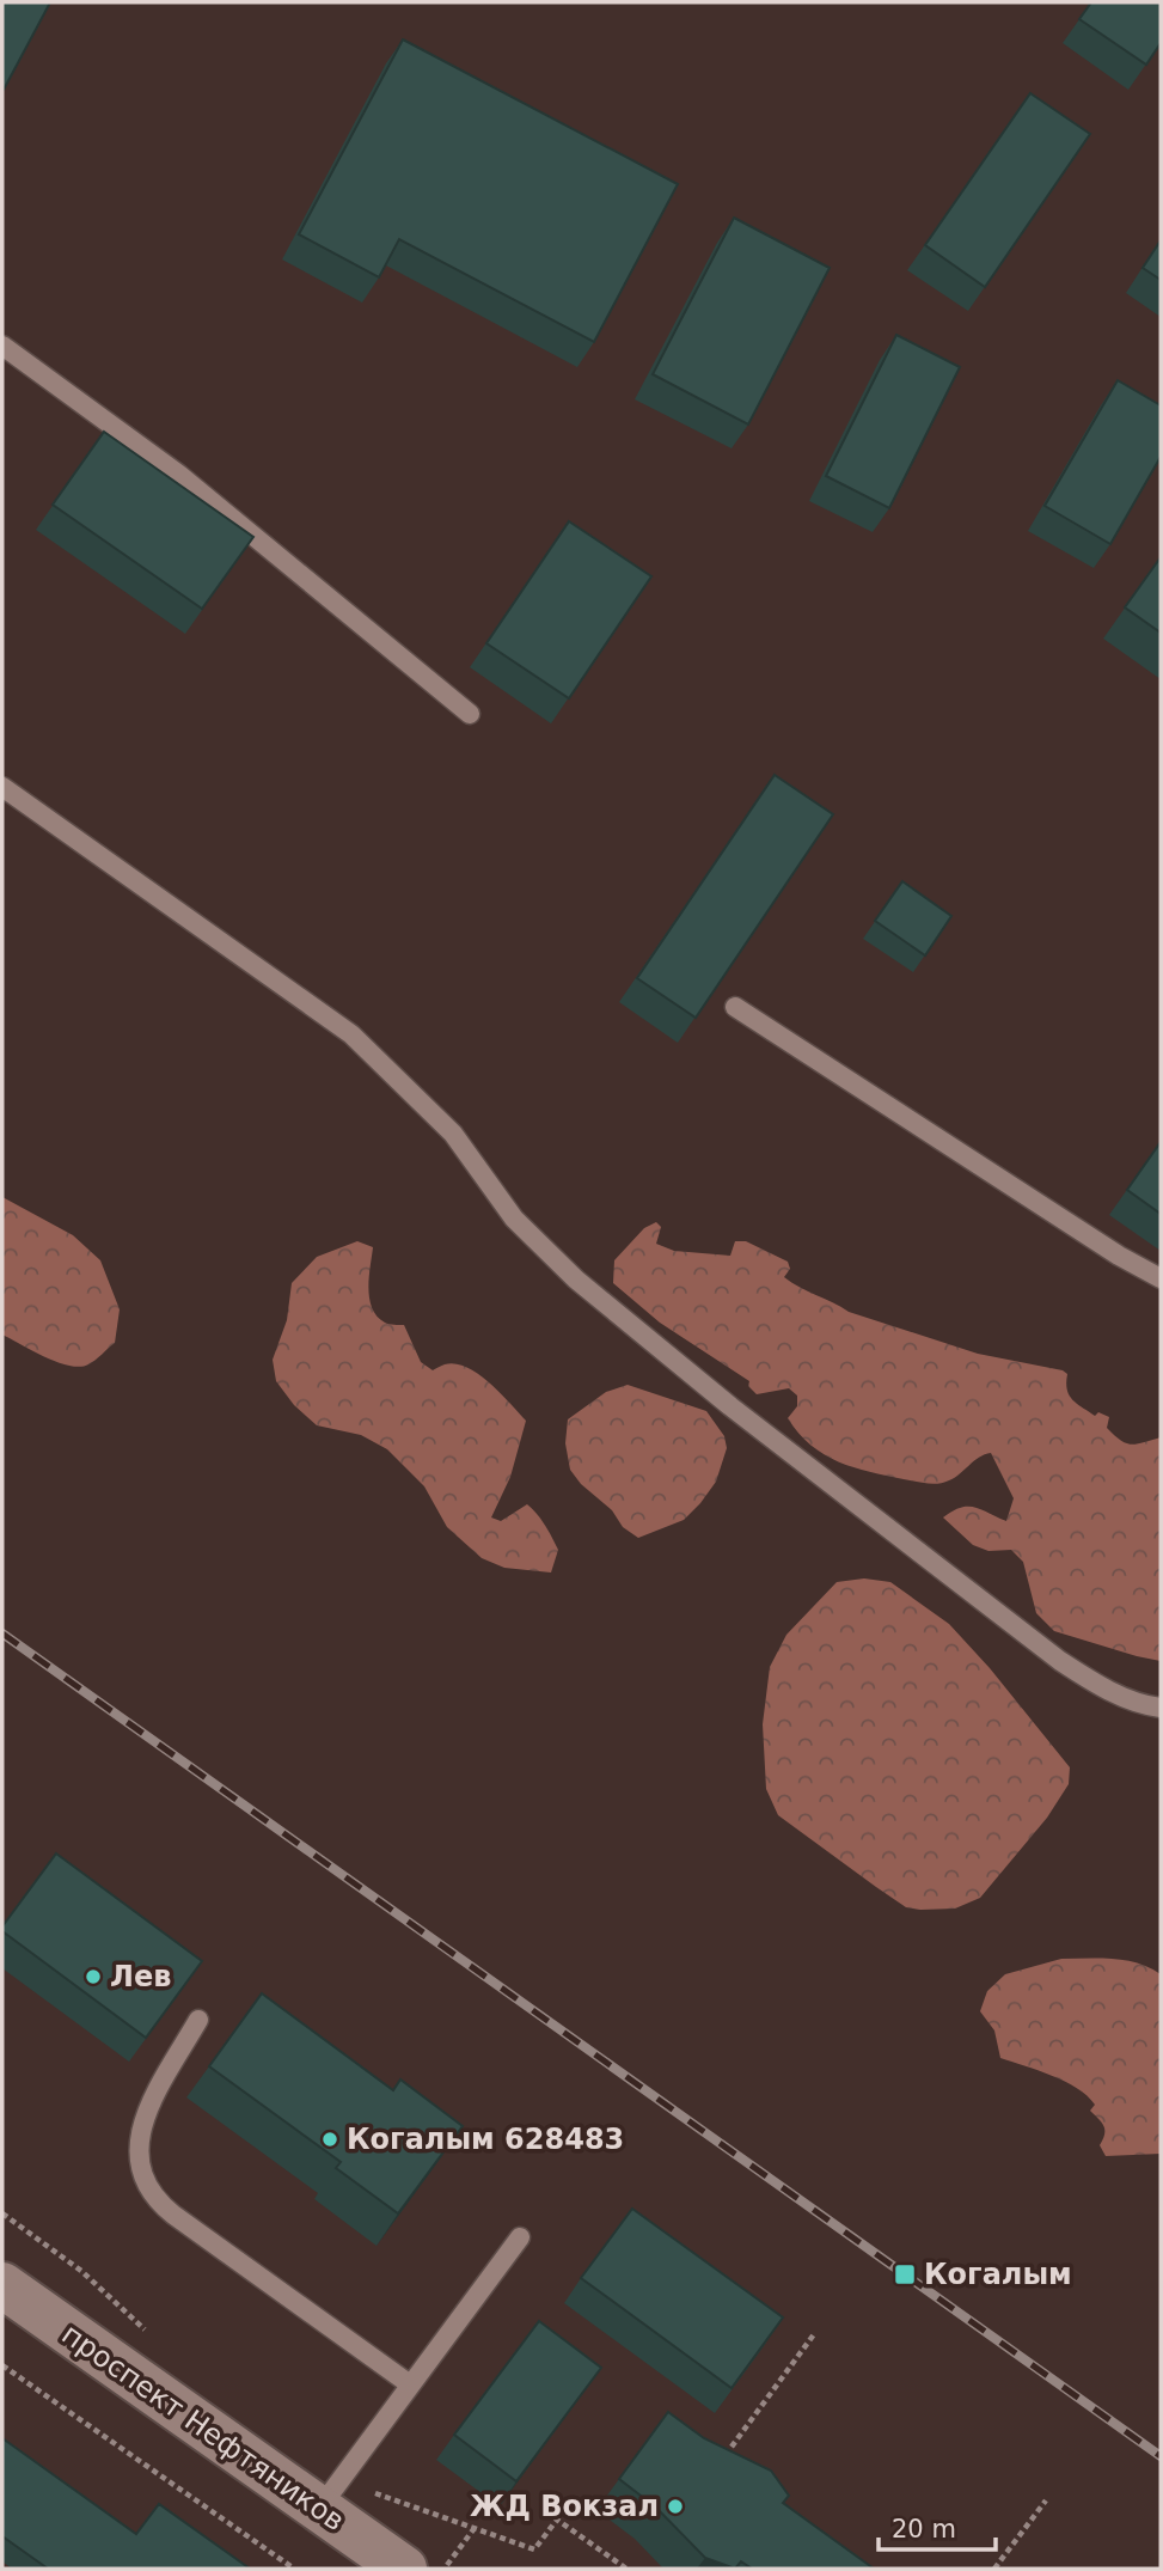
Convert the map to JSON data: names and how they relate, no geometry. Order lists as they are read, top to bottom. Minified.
{"streets":{"main road":["проспект Нефтяников"]},"places":{"other":["Лев","Когалым 628483","ЖД Вокзал"],"transit":["Когалым"]},"scale_bar":"20 m"}
